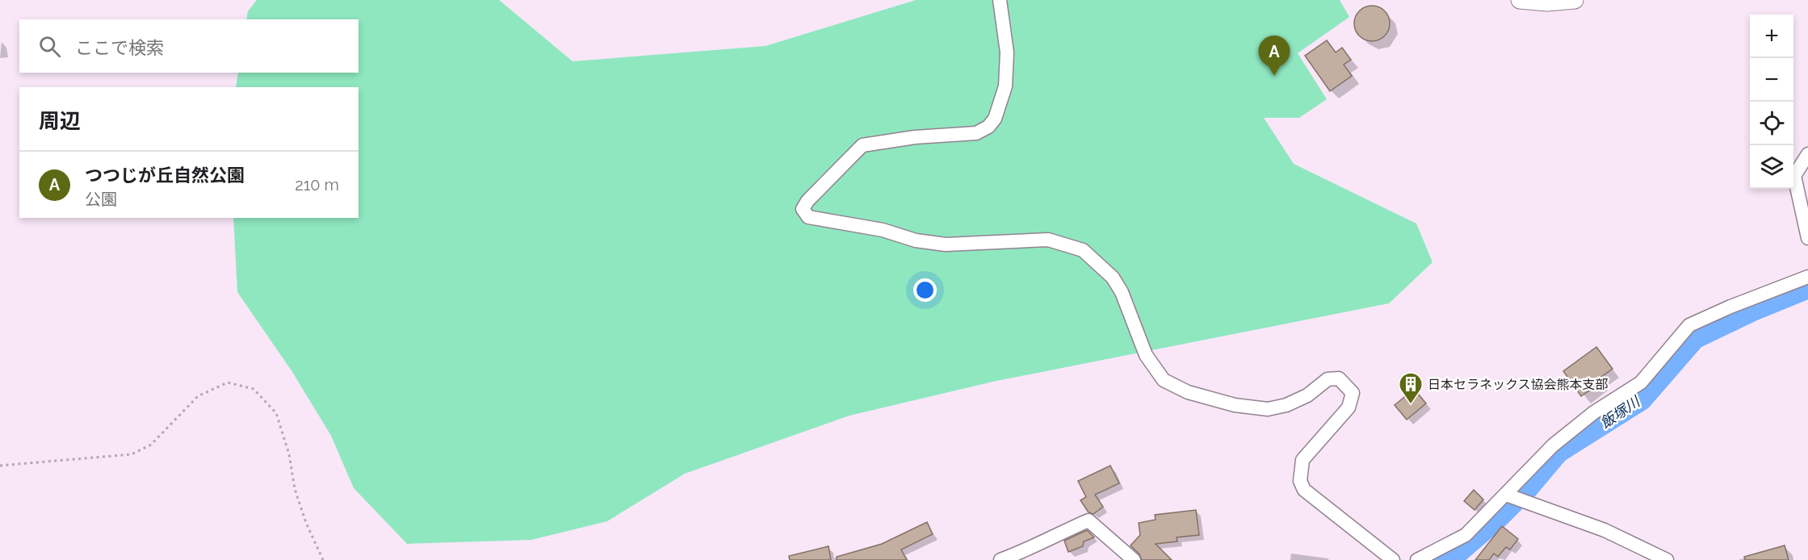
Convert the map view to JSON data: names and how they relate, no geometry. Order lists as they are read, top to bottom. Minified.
{"water":["飯塚川"],"places":{"building":["日本セラネックス協会熊本支部"]},"page":{"map_buttons":["+","−"],"search":"ここで検索","pins":"A","heading":"周辺","list":[{"mark":"A","name":"つつじが丘自然公園","note":"公園","value":"210 m"}]}}
